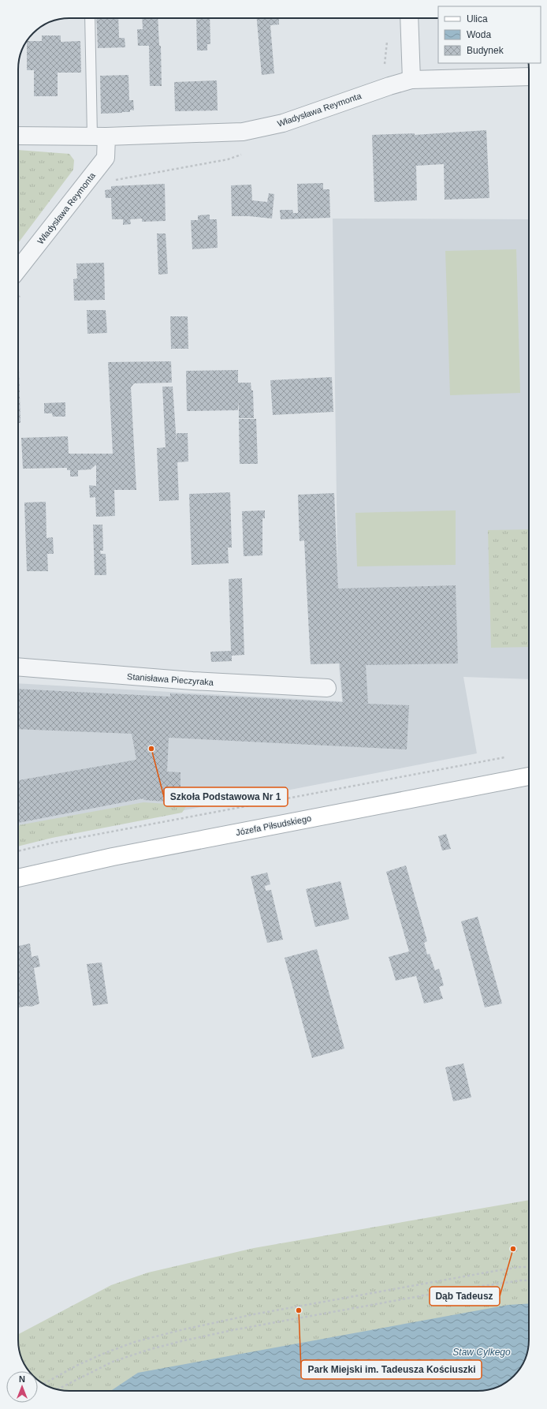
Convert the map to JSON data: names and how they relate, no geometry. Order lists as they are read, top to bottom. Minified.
{"streets":{"street":["Władysława Reymonta","Stanisława Pieczyraka","Józefa Piłsudskiego"]},"water":["Staw Cylkego"],"places":["Szkoła Podstawowa Nr 1","Dąb Tadeusz","Park Miejski im. Tadeusza Kościuszki"],"legend":["Ulica","Woda","Budynek"],"north":"top"}
